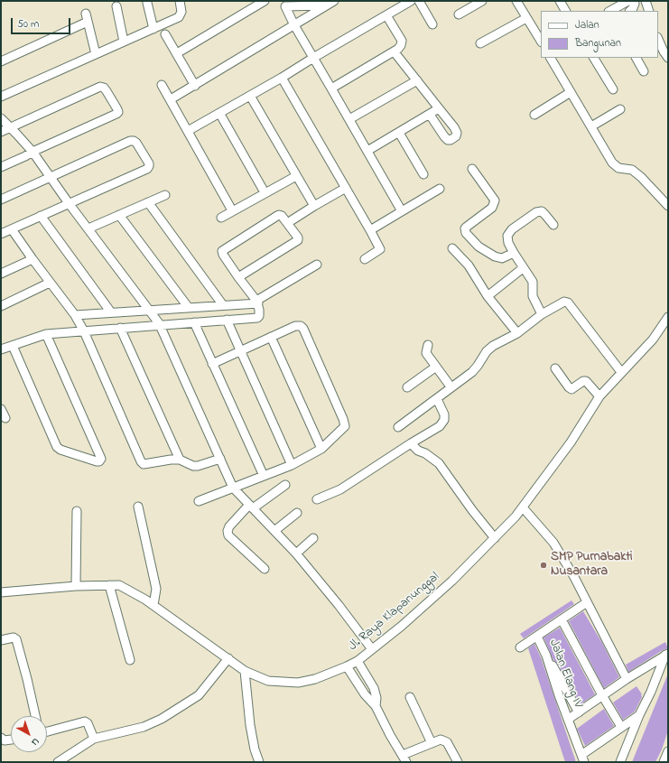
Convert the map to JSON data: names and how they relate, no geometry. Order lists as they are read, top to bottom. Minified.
{"streets":{"street":["Jl. Raya Klapanunggal","Jalan Elang IV"]},"places":["SMP Purnabakti Nusantara"],"legend":["Jalan","Bangunan"],"scale_bar":"50 m","north":"bottom right"}
